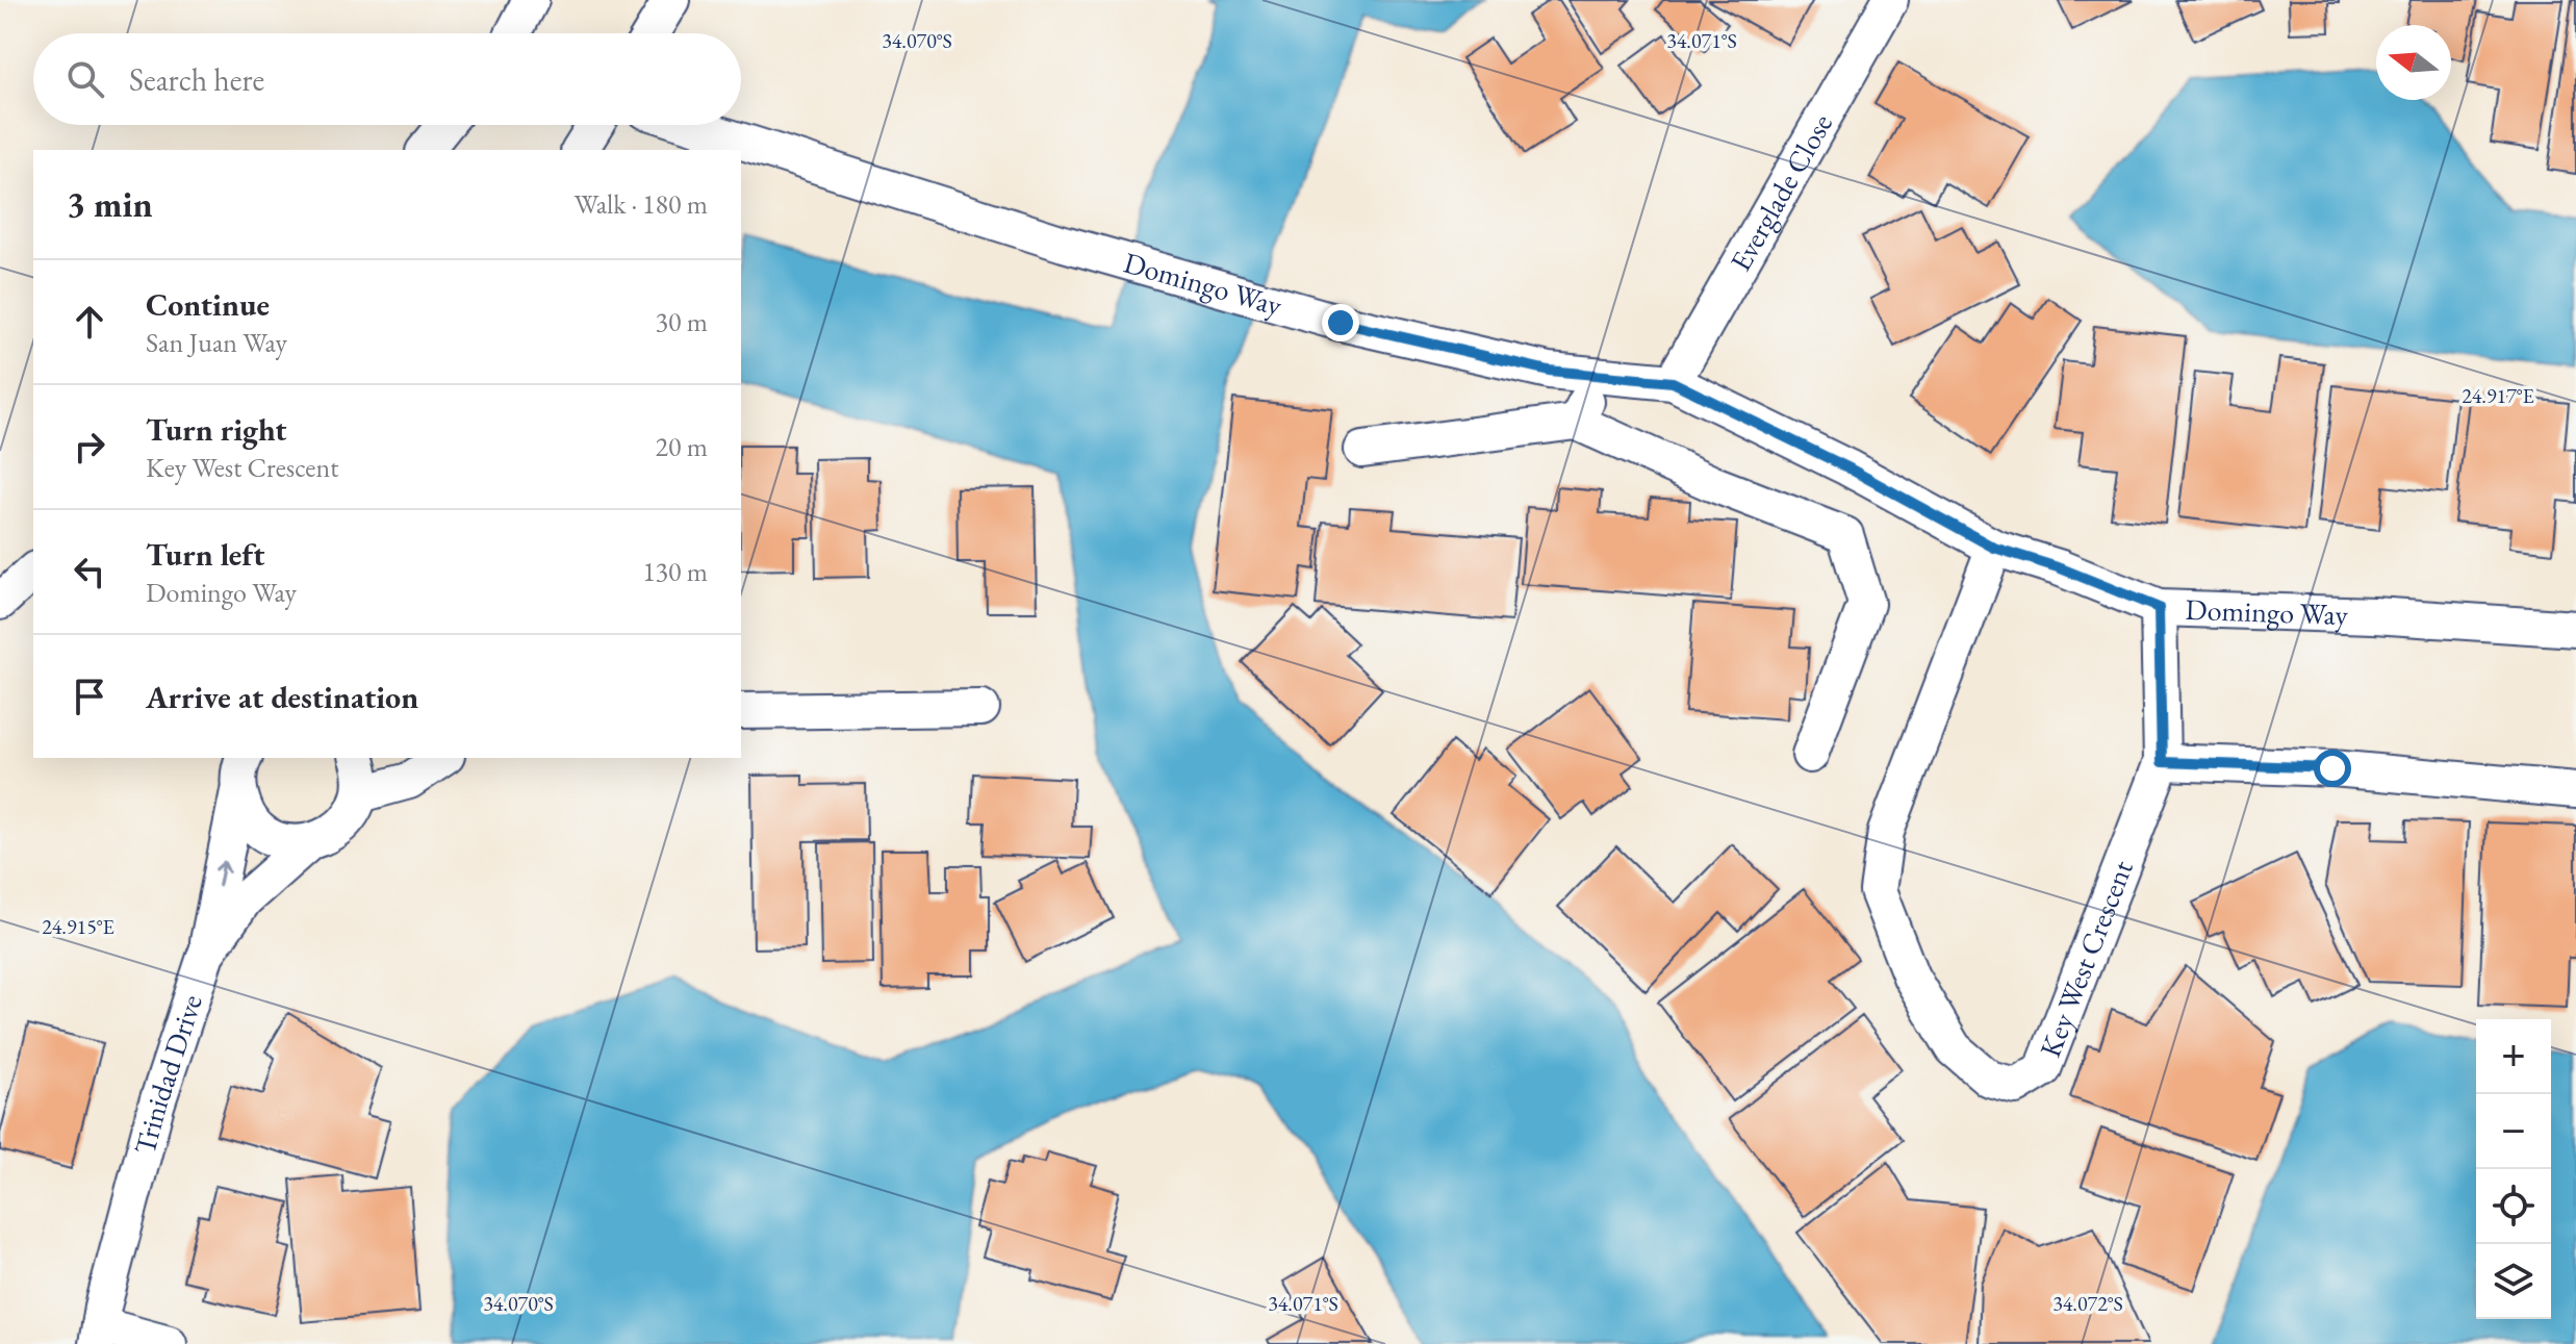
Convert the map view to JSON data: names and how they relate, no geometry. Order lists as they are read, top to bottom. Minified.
{"streets":{"street":["Everglade Close","Domingo Way","Key West Crescent","Trinidad Drive"]},"crossings":[["Everglade Close","Domingo Way"],["Domingo Way","Key West Crescent"]],"north":"left","page":{"search":"Search here","heading":["3 min","Walk · 180 m"],"list":[["Continue","San Juan Way","30 m"],["Turn right","Key West Crescent","20 m"],["Turn left","Domingo Way","130 m"],"Arrive at destination"],"map_buttons":["+","−"]},"coordinates":["34.070°S","34.071°S","24.917°E","24.915°E","34.072°S"]}
